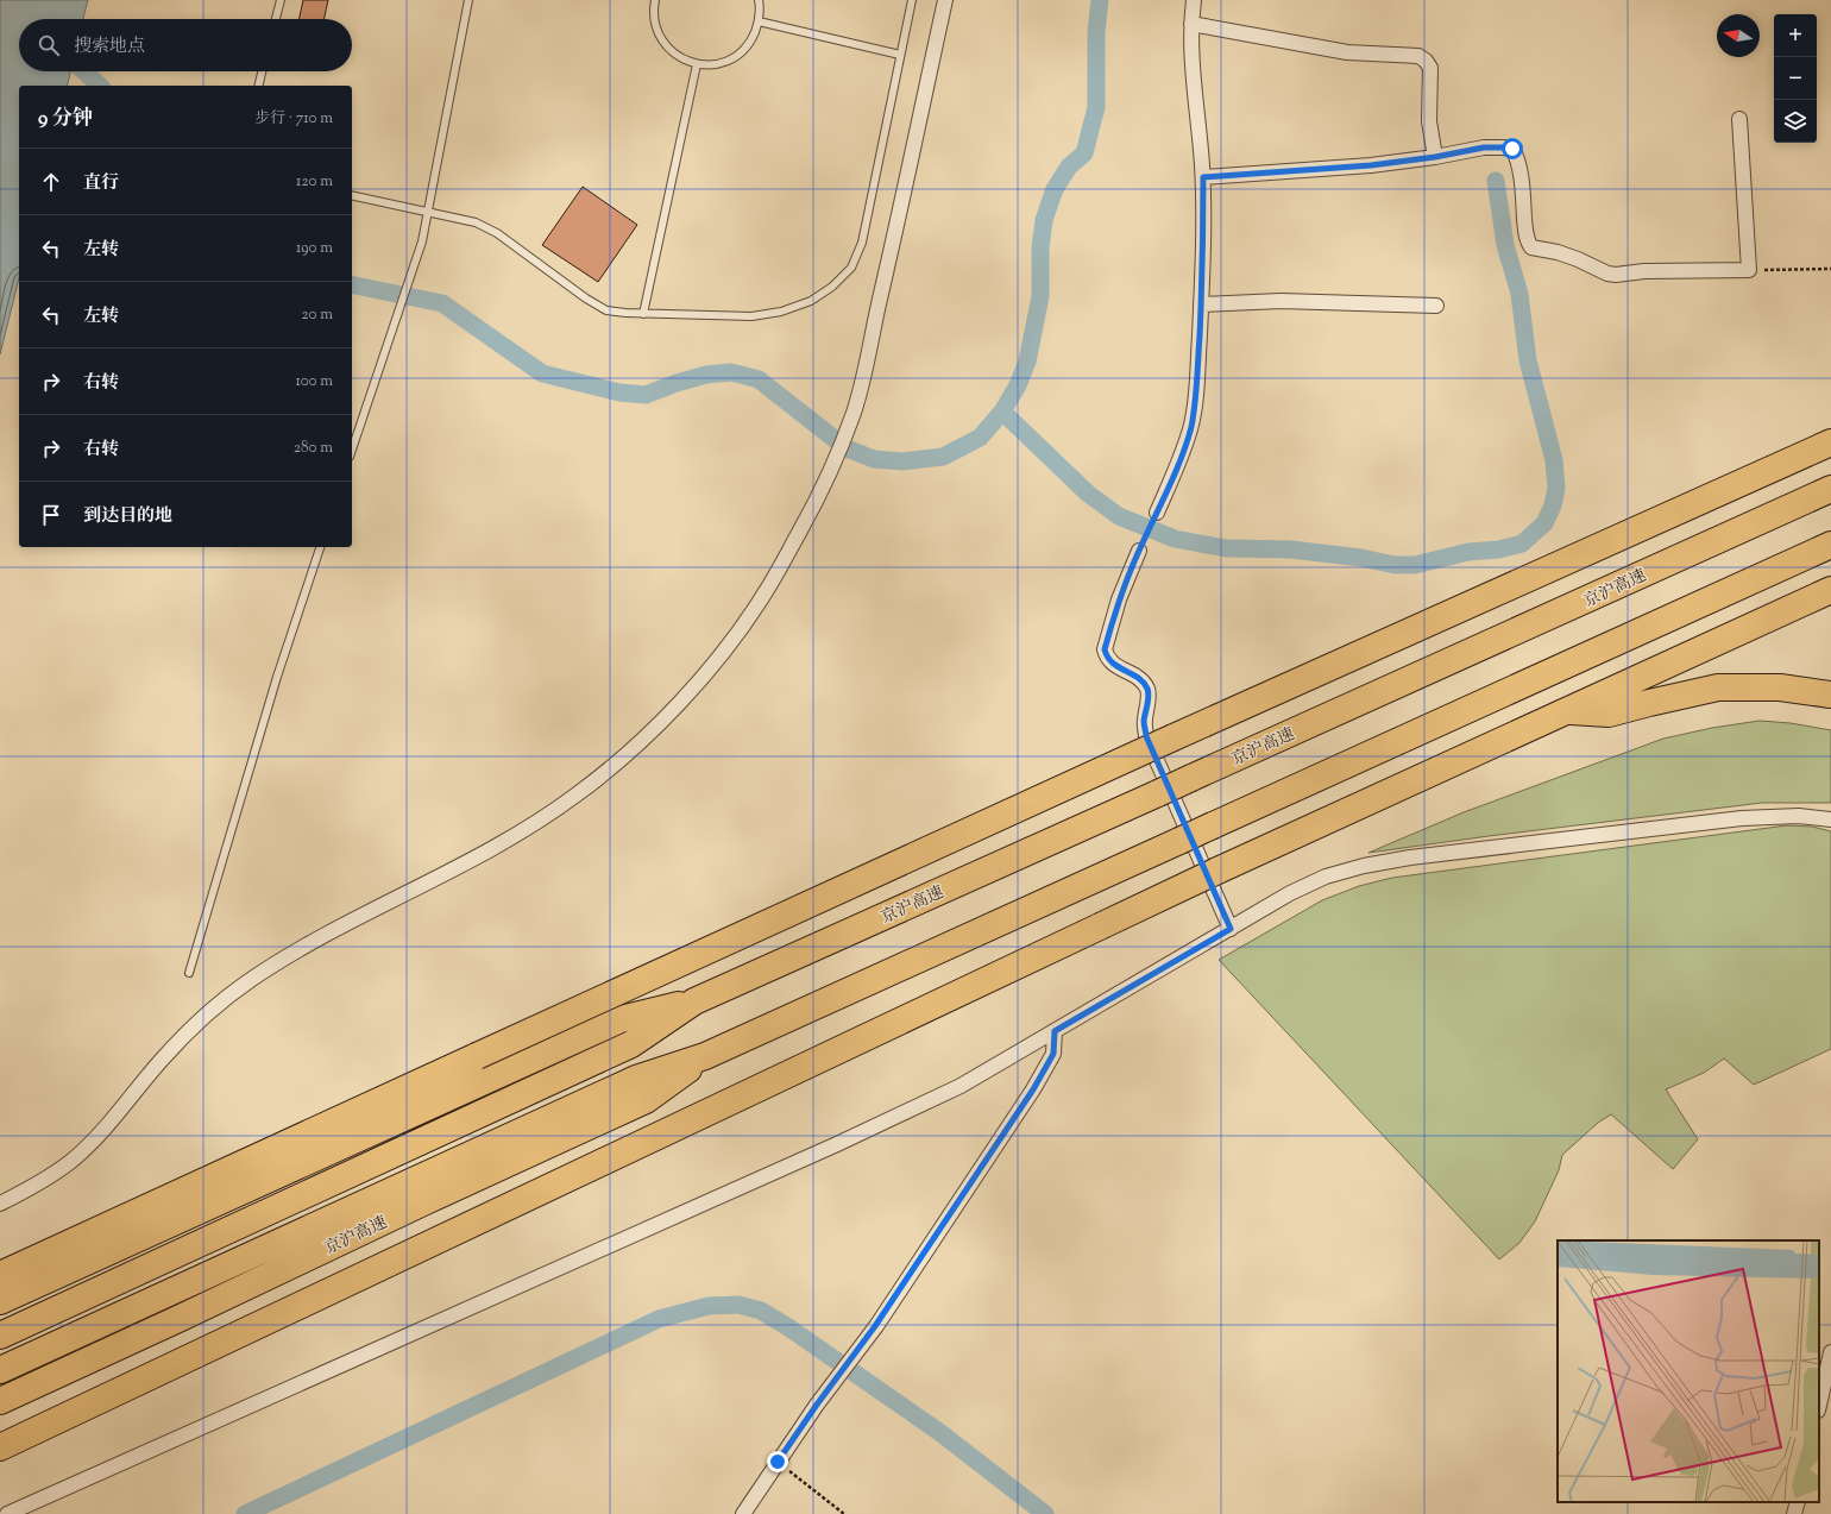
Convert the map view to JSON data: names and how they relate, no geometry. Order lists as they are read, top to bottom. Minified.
{"streets":{"highway":["京沪高速"]},"north":"left","page":{"map_buttons":["+","−"],"search":"搜索地点","heading":["9 分钟","步行 · 710 m"],"list":[["直行","120 m"],["左转","190 m"],["左转","20 m"],["右转","100 m"],["右转","280 m"],"到达目的地"]}}
